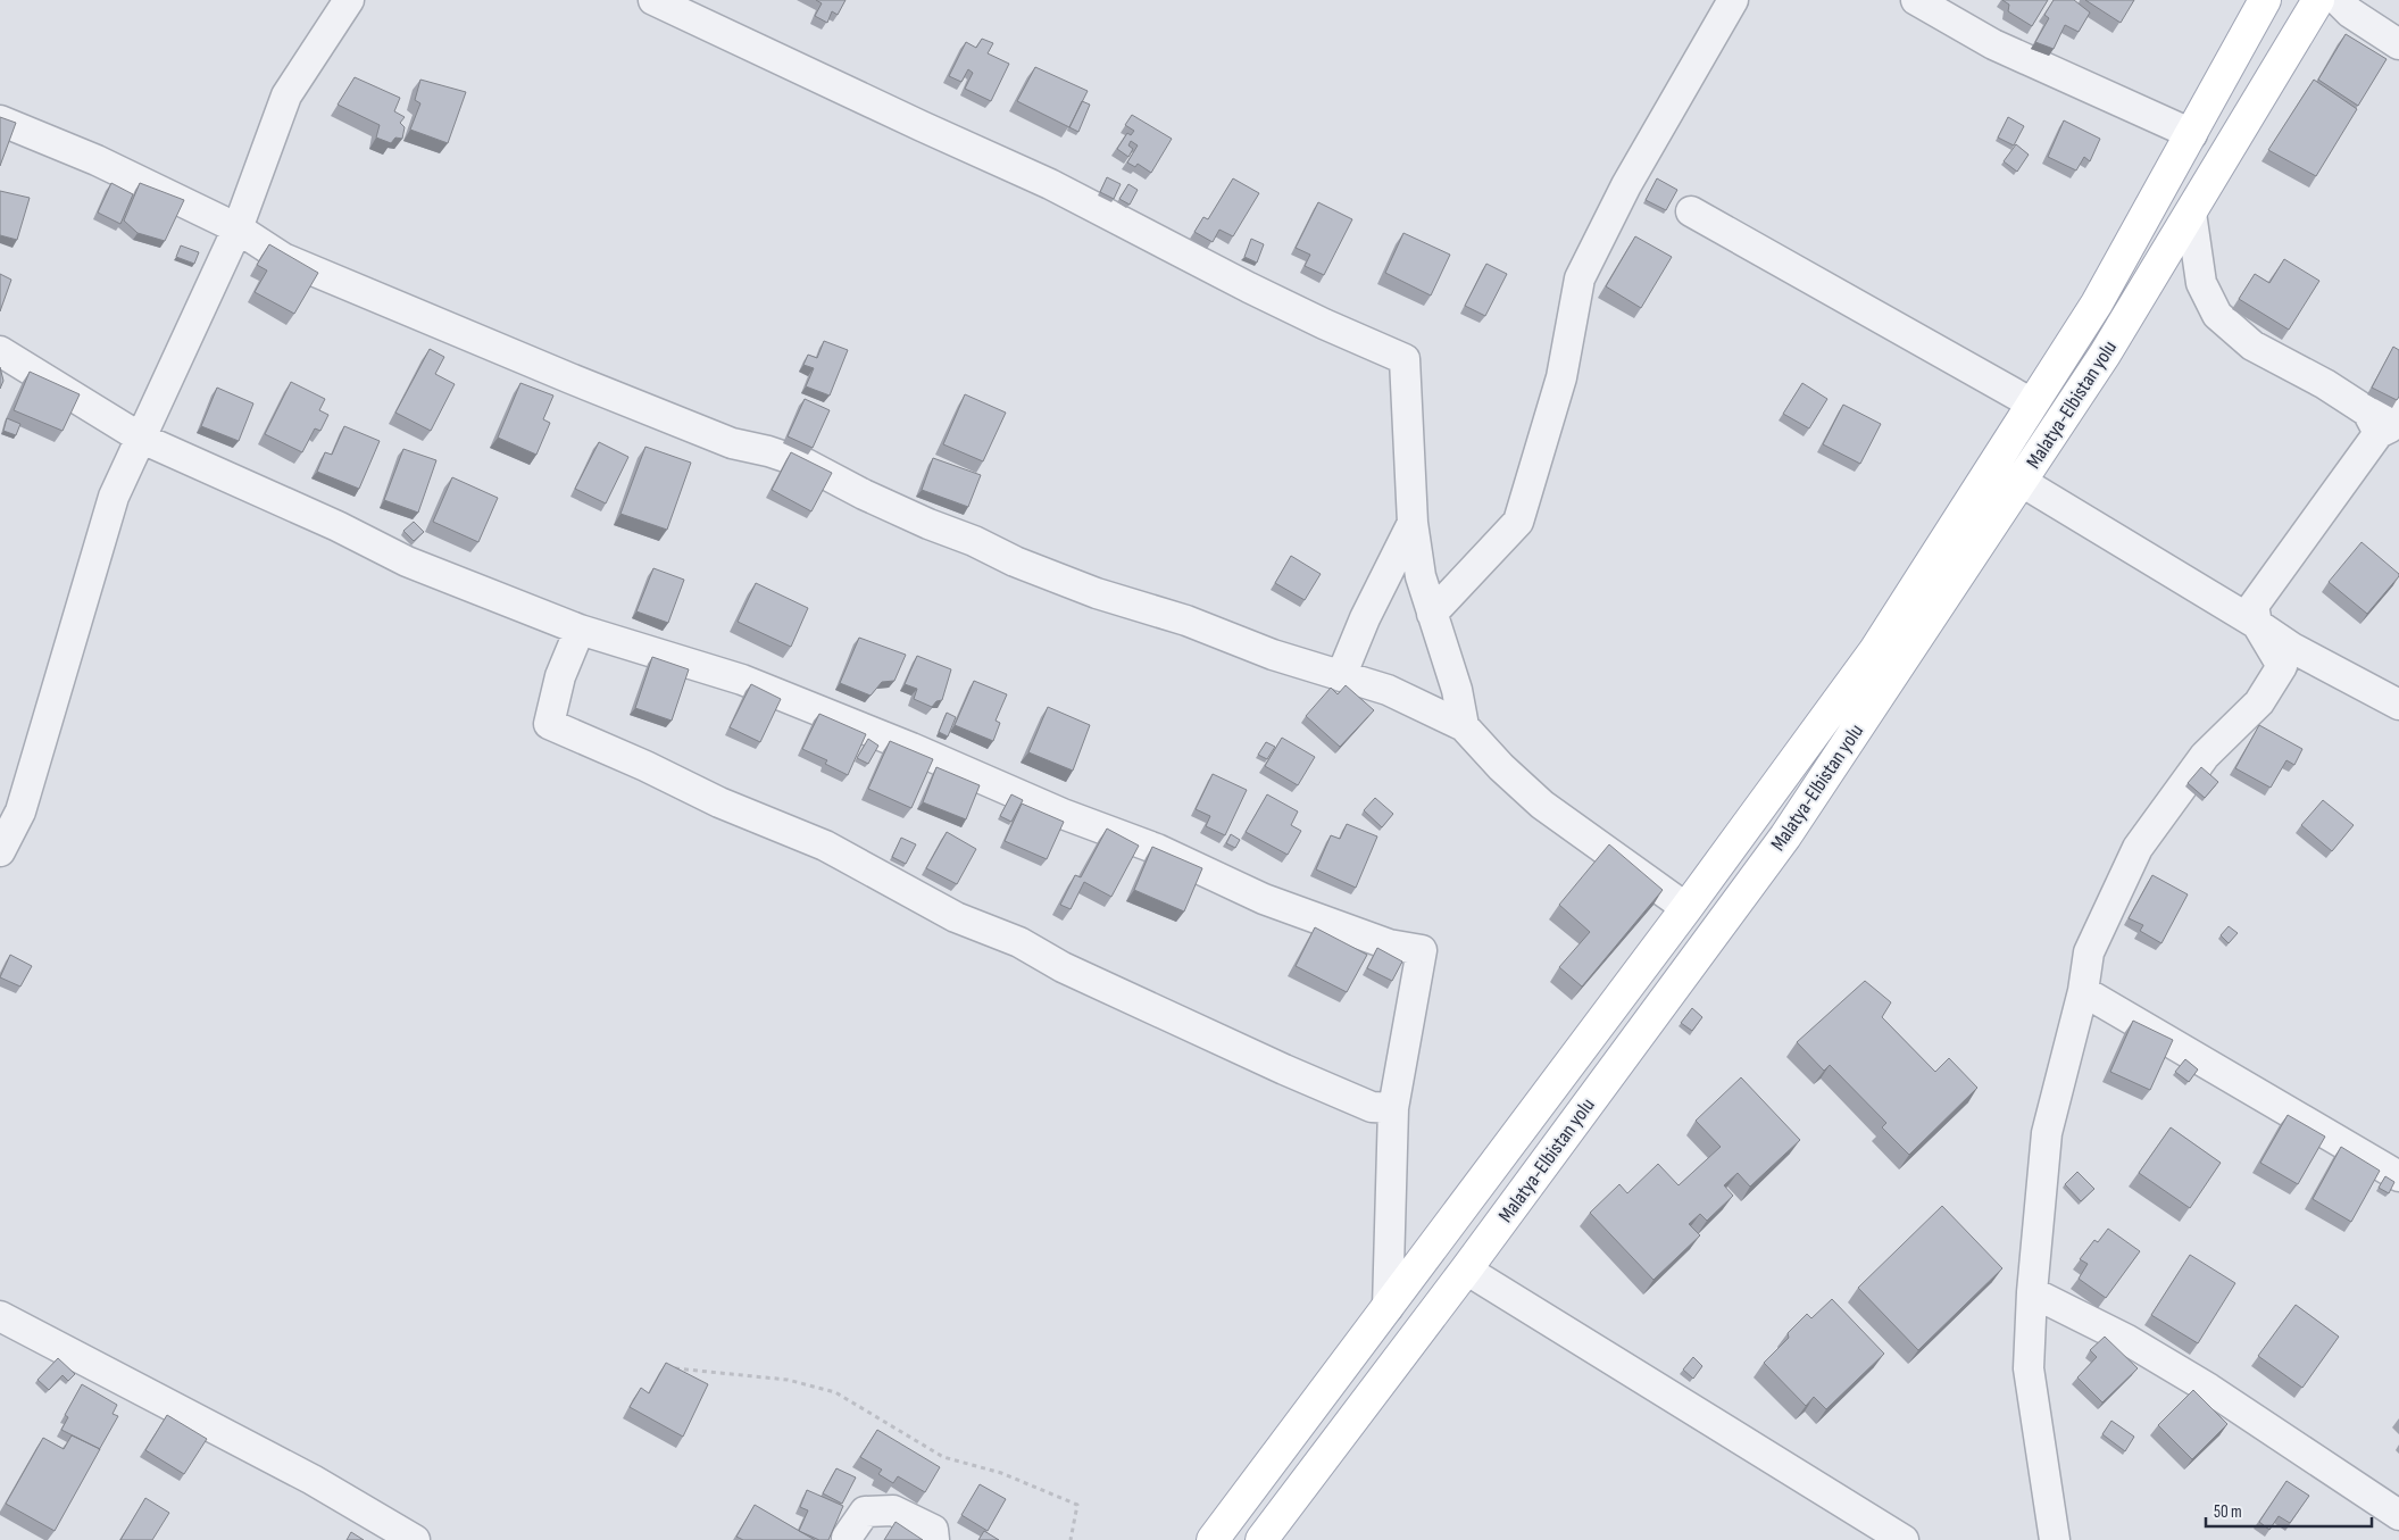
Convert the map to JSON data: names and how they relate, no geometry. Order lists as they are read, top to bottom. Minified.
{"streets":{"main road":["Malatya-Elbistan yolu"]},"scale_bar":"50 m"}
